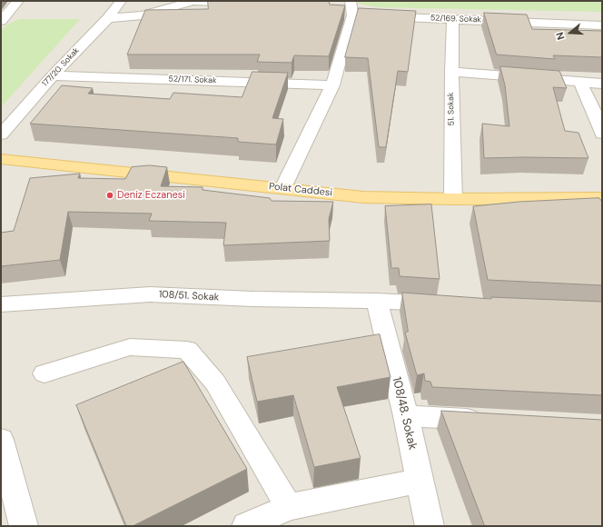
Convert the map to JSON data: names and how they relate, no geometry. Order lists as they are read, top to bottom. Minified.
{"streets":{"main road":["Polat Caddesi"],"street":["52/169. Sokak","177/20. Sokak","52/171. Sokak","51. Sokak","108/51. Sokak","108/48. Sokak"]},"crossings":[["52/169. Sokak","52/171. Sokak"],["52/169. Sokak","51. Sokak"],["52/169. Sokak","Polat Caddesi"],["177/20. Sokak","52/171. Sokak"],["51. Sokak","Polat Caddesi"],["108/51. Sokak","108/48. Sokak"]],"places":["Deniz Eczanesi"],"north":"left"}
